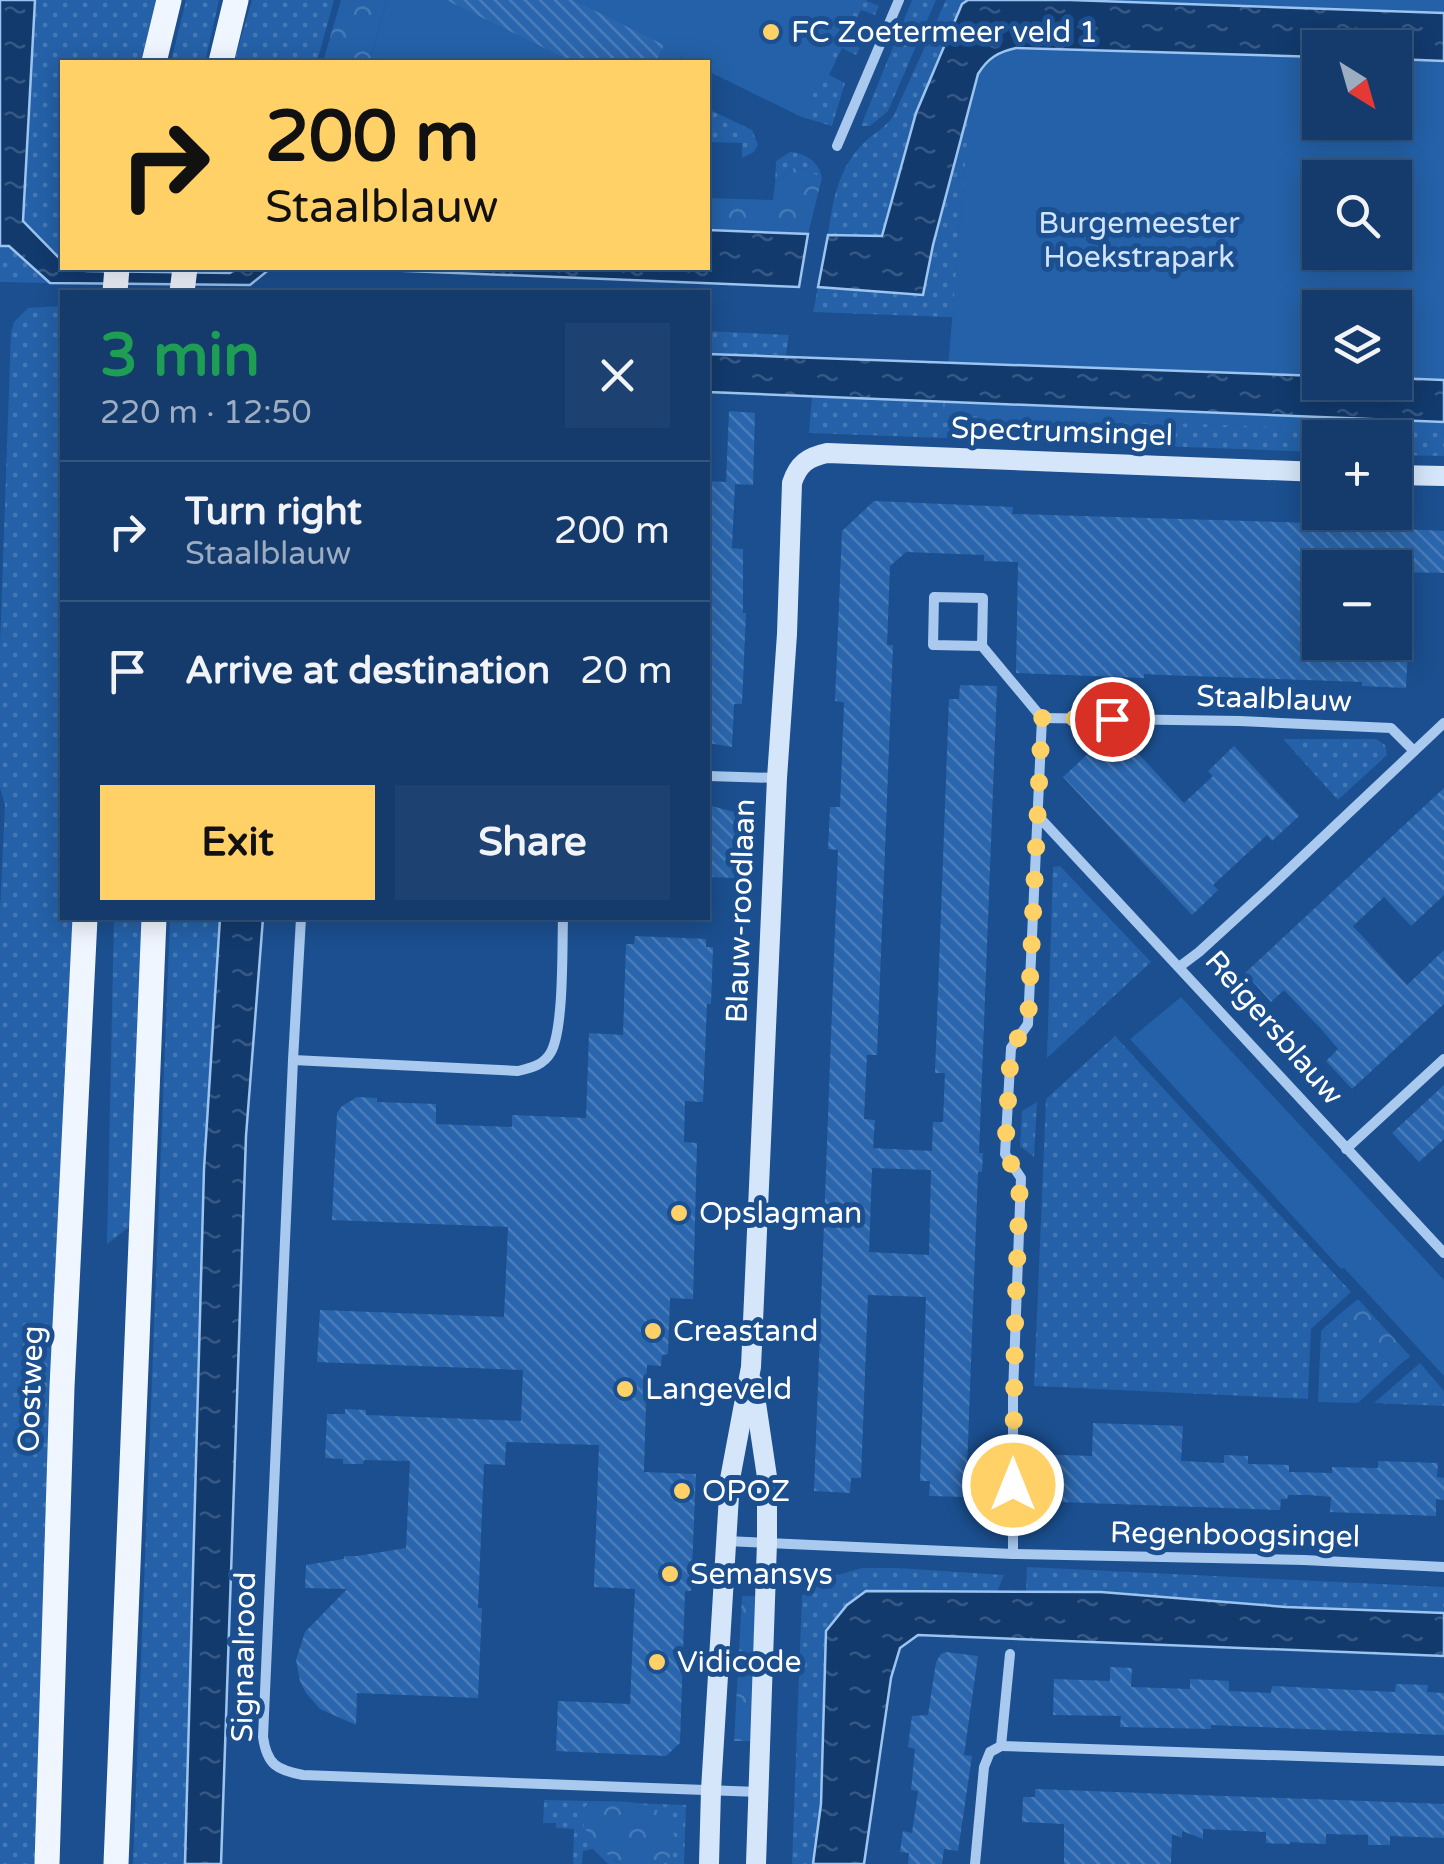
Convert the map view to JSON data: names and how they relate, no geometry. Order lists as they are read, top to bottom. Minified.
{"streets":{"main road":["Oostweg"],"street":["Spectrumsingel","Staalblauw","Blauw-roodlaan","Reigersblauw","Regenboogsingel","Signaalrood"]},"crossings":[["Spectrumsingel","Blauw-roodlaan"],["Staalblauw","Reigersblauw"],["Blauw-roodlaan","Regenboogsingel"],["Blauw-roodlaan","Signaalrood"]],"parks":["Burgemeester Hoekstrapark"],"places":["FC Zoetermeer veld 1","Opslagman","Creastand","Langeveld","OPOZ","Semansys","Vidicode"],"north":"bottom right","page":{"map_buttons":["+","−"],"turn":["200 m","Staalblauw"],"heading":["3 min","220 m · 12:50"],"list":[{"name":"Turn right","note":"Staalblauw","value":"200 m"},{"name":"Arrive at destination","value":"20 m"}],"buttons":["Exit","Share"]}}
